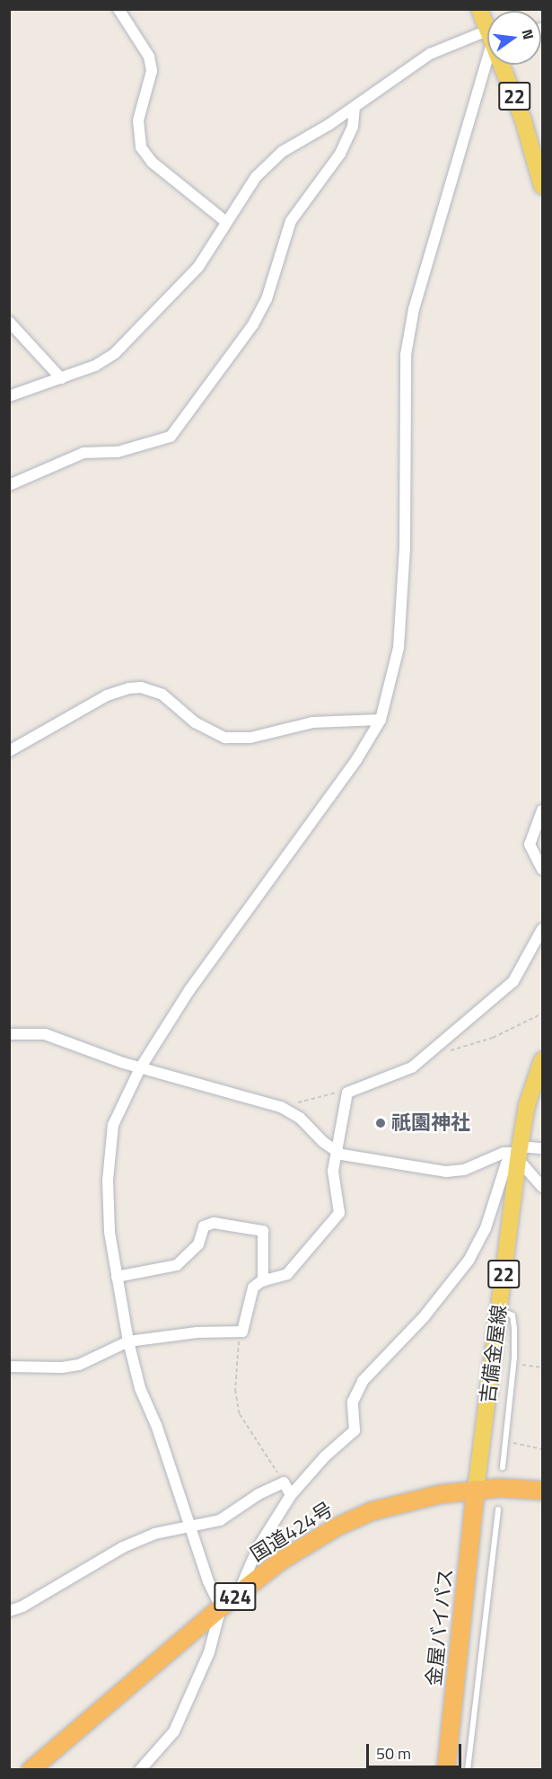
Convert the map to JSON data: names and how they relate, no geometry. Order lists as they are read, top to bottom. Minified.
{"streets":{"highway":["国道424号","424","金屋バイパス"],"main road":["22","吉備金屋線"]},"crossings":[["吉備金屋線","国道424号"],["吉備金屋線","金屋バイパス"],["国道424号","金屋バイパス"]],"places":["祇園神社"],"scale_bar":"50 m","north":"right"}
